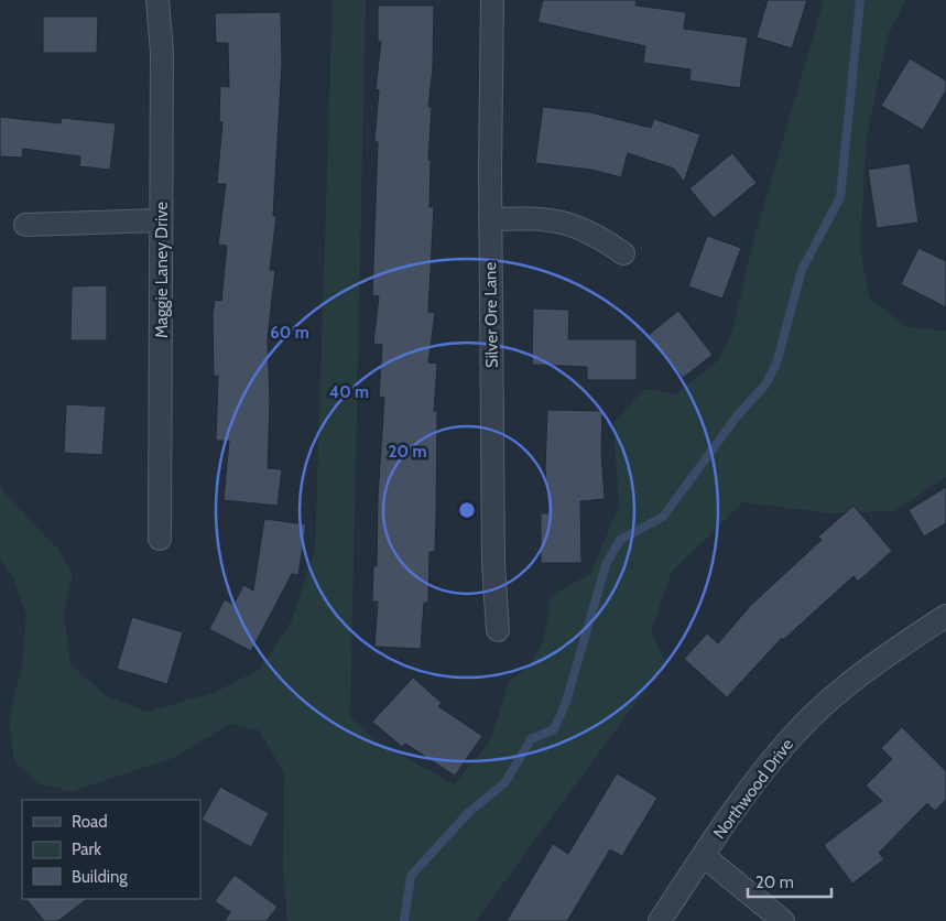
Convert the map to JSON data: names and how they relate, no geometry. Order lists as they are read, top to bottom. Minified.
{"streets":{"street":["Maggie Laney Drive","Silver Ore Lane","Northwood Drive"]},"legend":["Road","Park","Building"],"scale_bar":"20 m","rings":["60 m","40 m","20 m"]}
